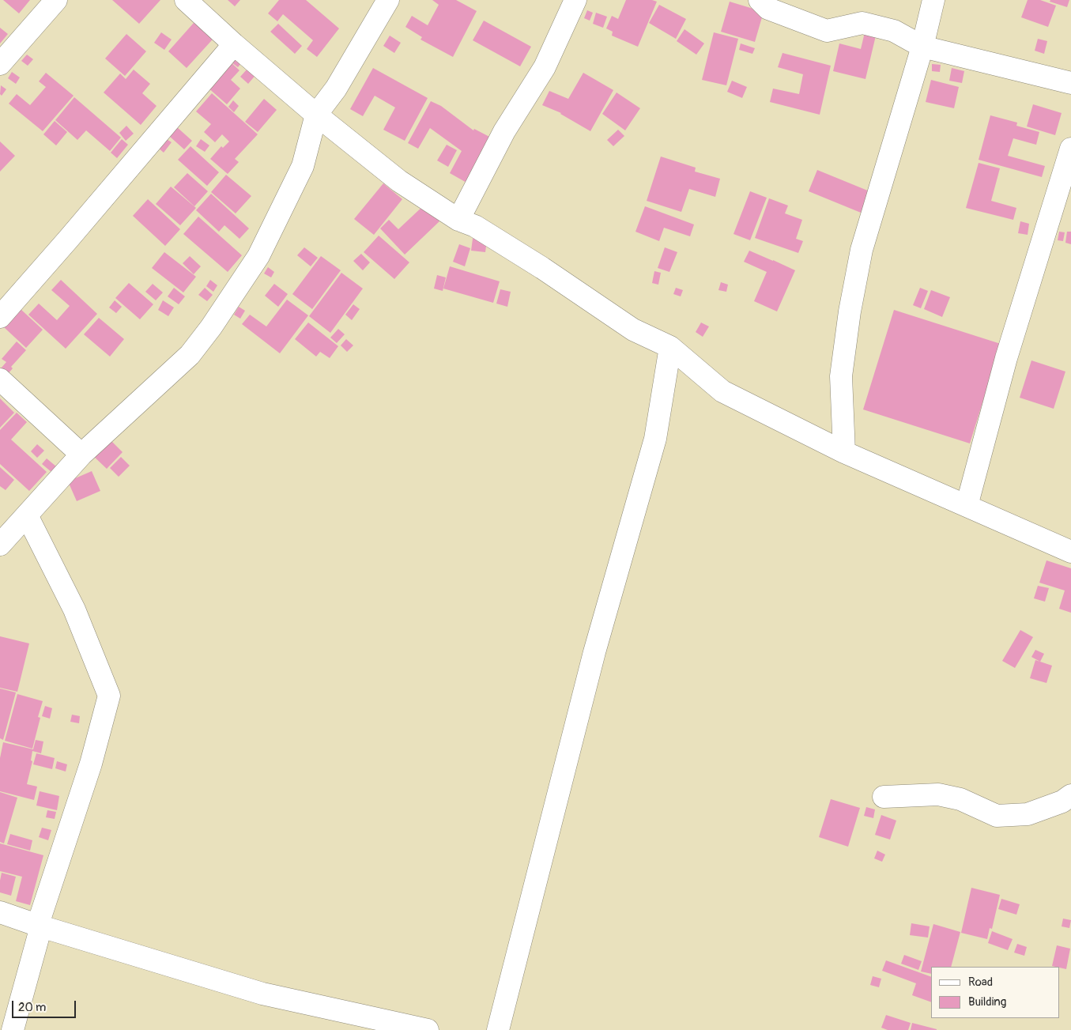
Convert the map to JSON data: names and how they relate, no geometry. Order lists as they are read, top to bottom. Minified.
{"legend":["Road","Building"],"scale_bar":"20 m"}
